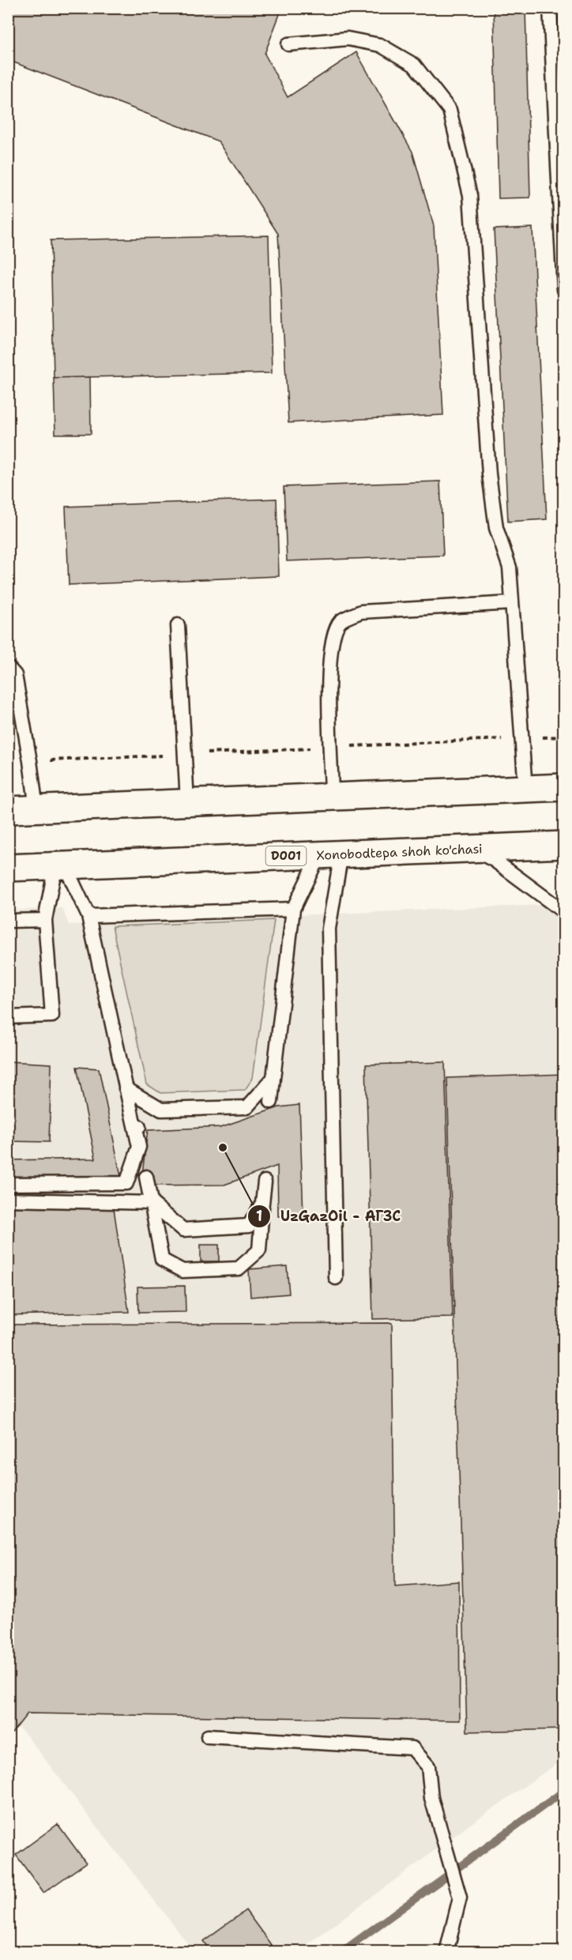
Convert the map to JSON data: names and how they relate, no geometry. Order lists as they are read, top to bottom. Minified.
{"streets":{"highway":["Xonobodtepa shoh ko'chasi","D001"]},"places":["UzGazOil - АГЗС"]}
